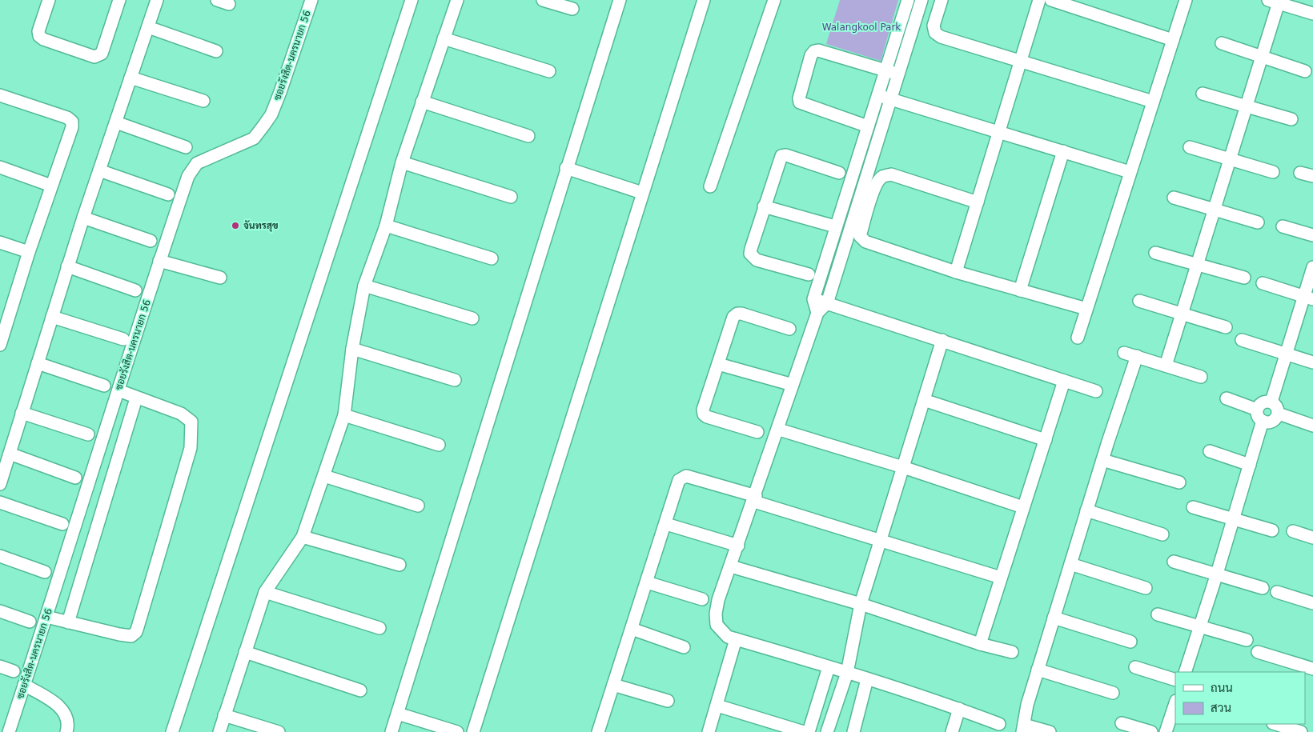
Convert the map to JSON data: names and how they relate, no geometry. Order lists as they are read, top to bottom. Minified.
{"streets":{"street":["ซอยรังสิต-นครนายก 56"]},"parks":["Walangkool Park"],"places":["จันทรสุข"],"legend":["ถนน","สวน"]}
